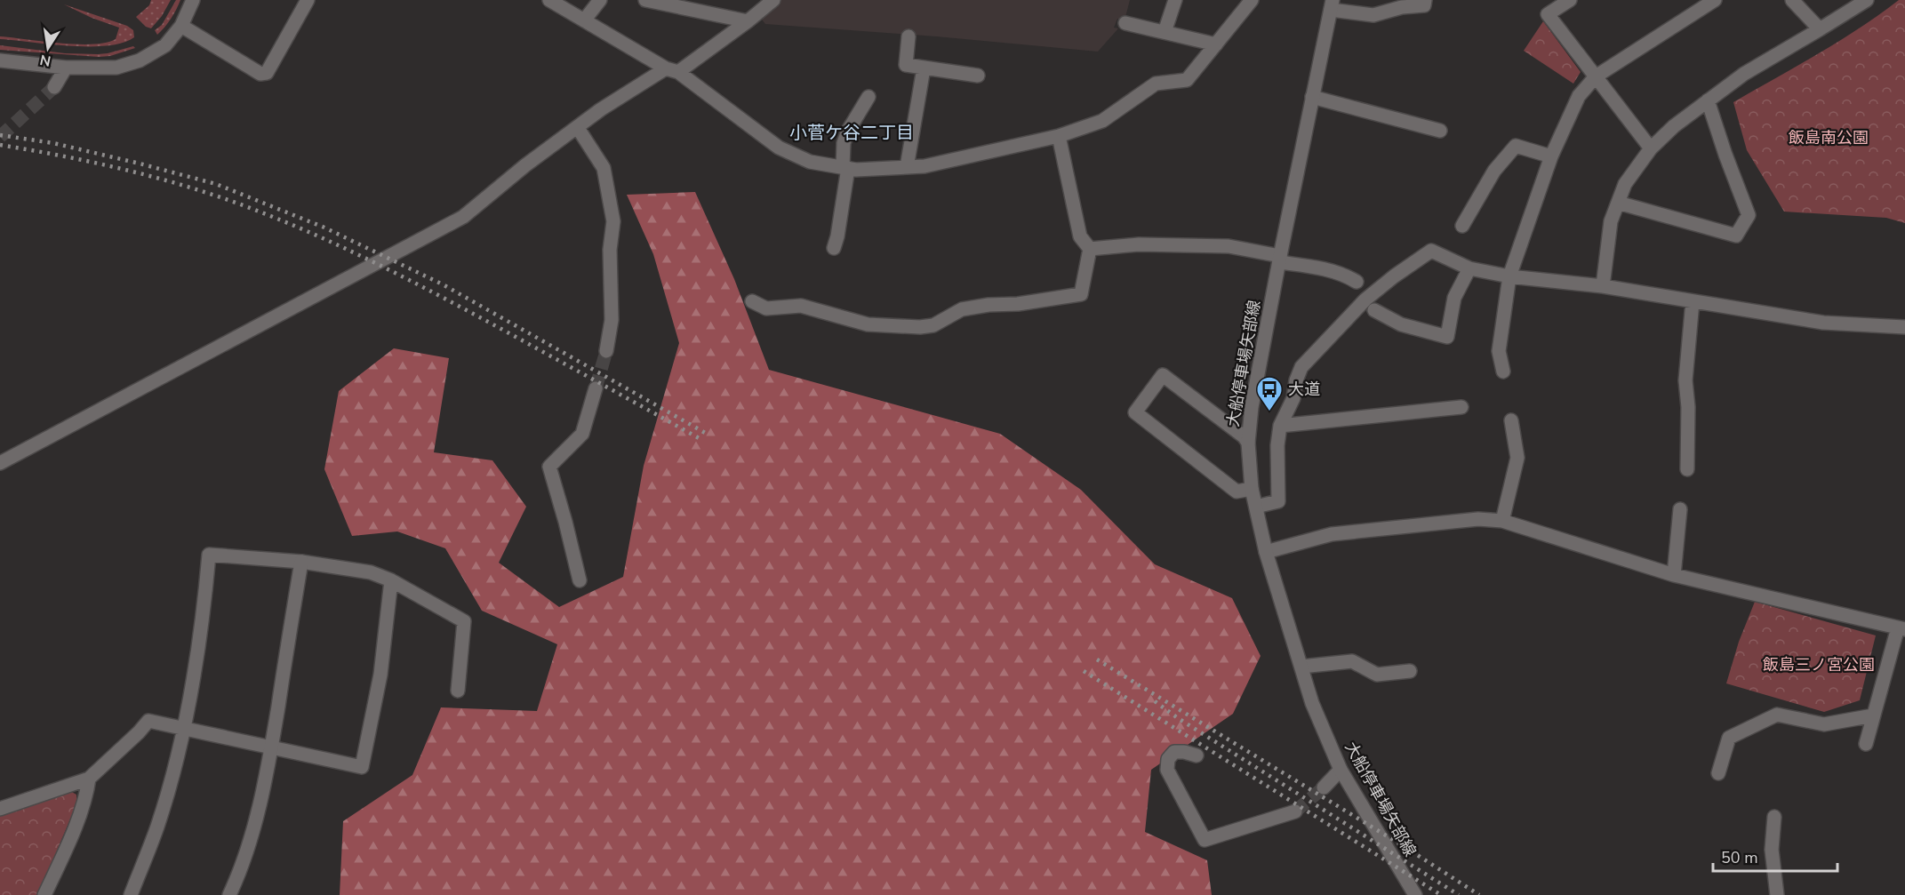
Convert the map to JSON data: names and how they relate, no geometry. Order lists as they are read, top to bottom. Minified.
{"streets":{"street":["大船停車場矢部線"]},"districts":["小菅ケ谷二丁目"],"parks":["飯島南公園","飯島三ノ宮公園"],"places":{"bus stop":["大道"]},"scale_bar":"50 m","north":"bottom"}
